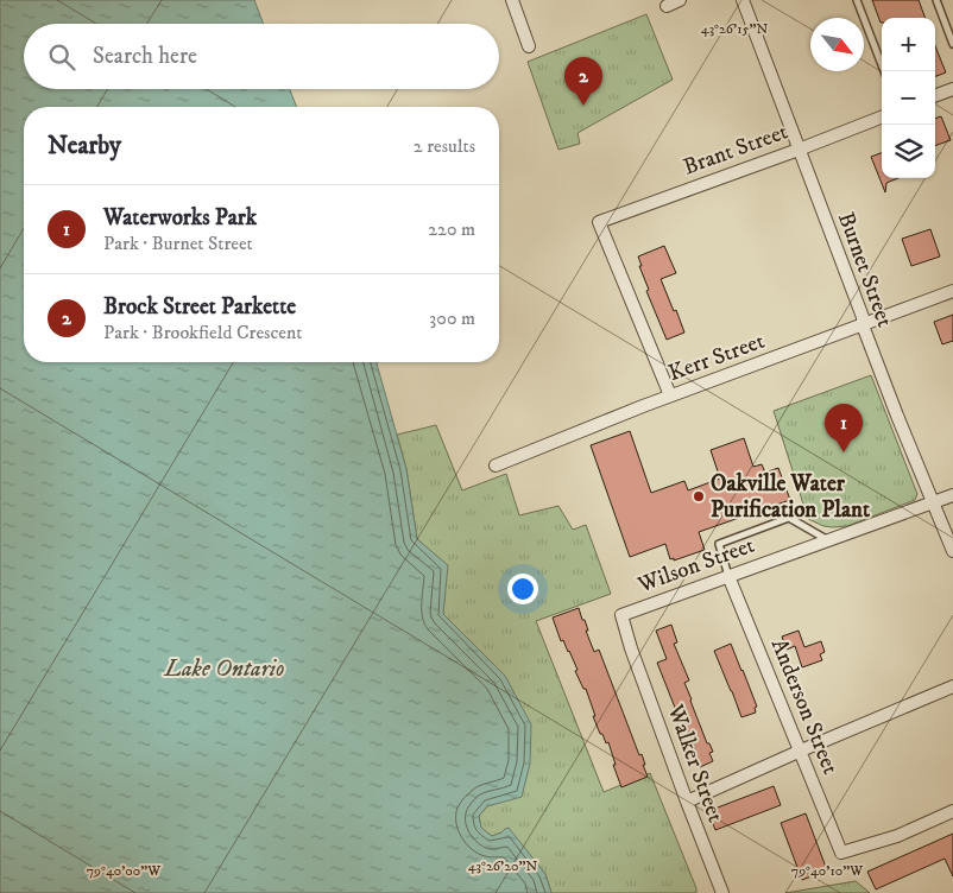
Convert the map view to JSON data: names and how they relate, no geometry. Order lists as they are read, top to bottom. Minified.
{"streets":{"street":["Brant Street","Burnet Street","Kerr Street","Wilson Street","Anderson Street","Walker Street"]},"crossings":[["Brant Street","Burnet Street"],["Brant Street","Kerr Street"],["Burnet Street","Kerr Street"],["Burnet Street","Wilson Street"],["Wilson Street","Anderson Street"],["Wilson Street","Walker Street"]],"water":["Lake Ontario"],"places":["Oakville Water Purification Plant"],"north":"bottom right","page":{"map_buttons":["+","−"],"search":"Search here","pins":["2","1"],"heading":["Nearby","2 results"],"list":[{"mark":"1","name":"Waterworks Park","note":"Park · Burnet Street","value":"220 m"},{"mark":"2","name":"Brock Street Parkette","note":"Park · Brookfield Crescent","value":"300 m"}]},"coordinates":["43°26'15\"N","43°26'20\"N","79°40'00\"W","79°40'10\"W"]}
